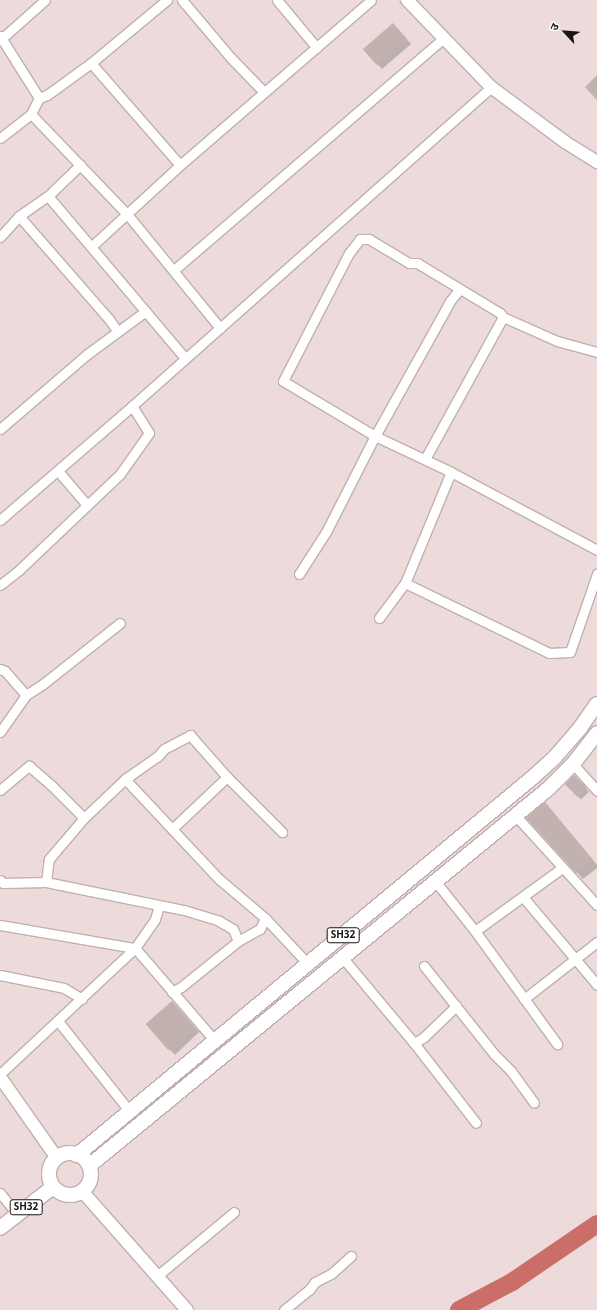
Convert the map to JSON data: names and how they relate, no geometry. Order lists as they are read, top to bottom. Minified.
{"streets":{"main road":["SH32"]},"north":"top left"}
